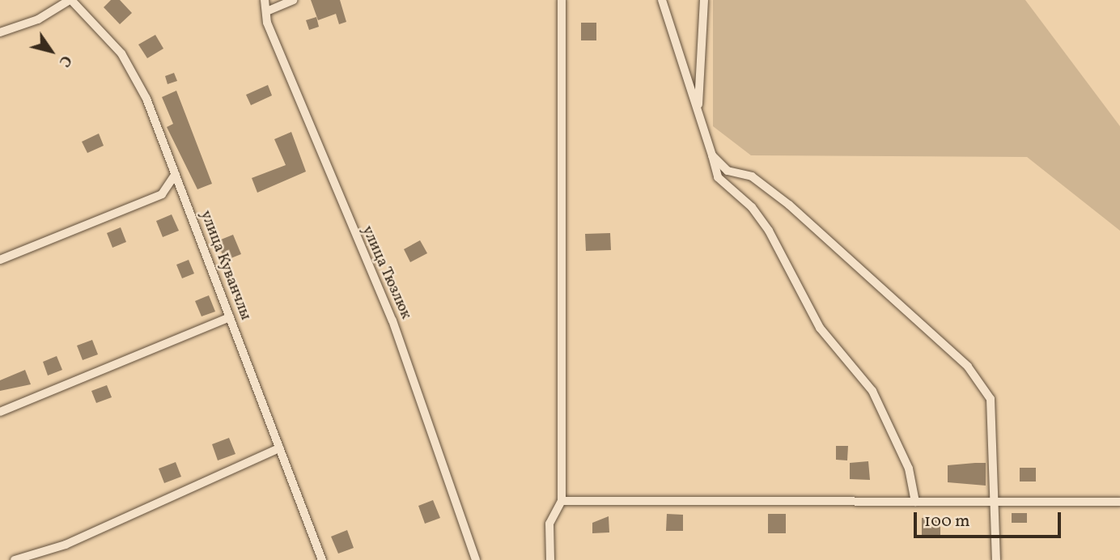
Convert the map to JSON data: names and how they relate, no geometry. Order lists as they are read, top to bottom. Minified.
{"streets":{"street":["улица Куванчлы","улица Тюзлюк"]},"scale_bar":"100 m","north":"bottom right"}
